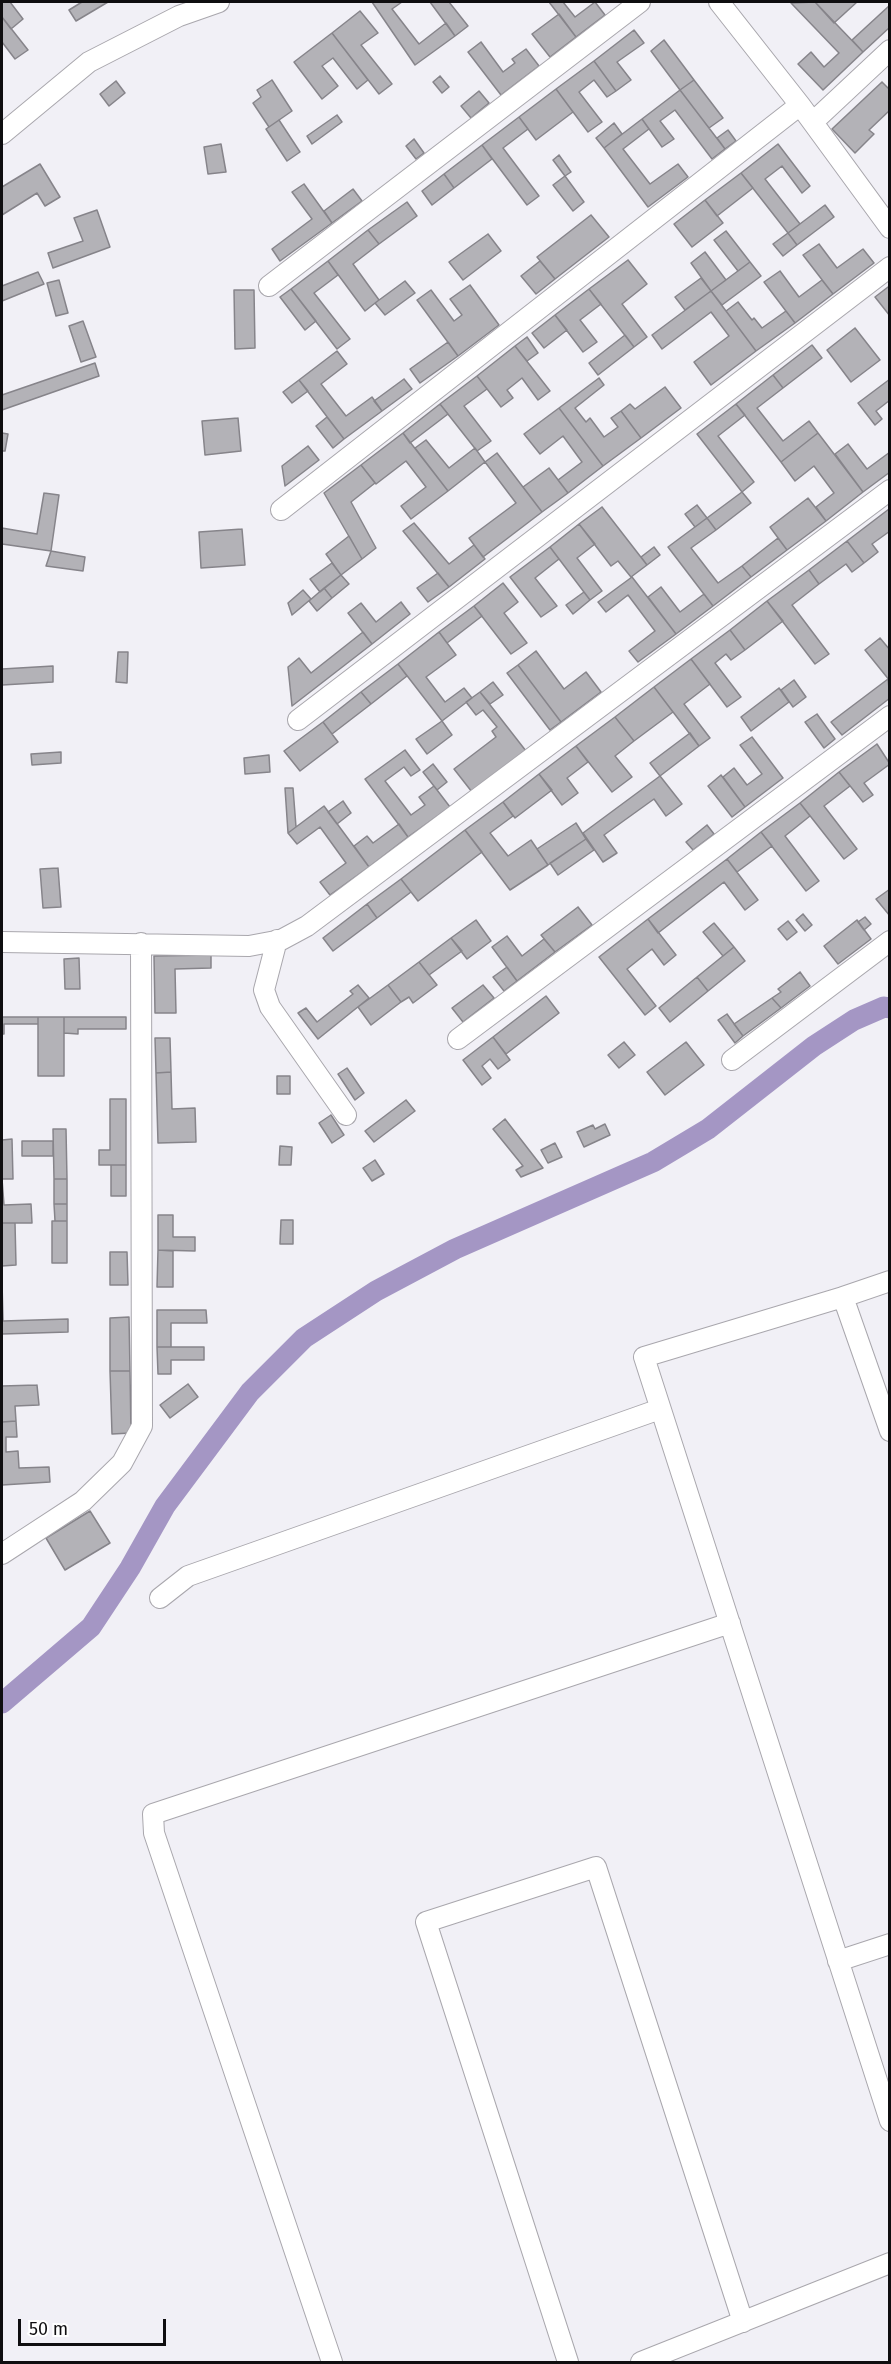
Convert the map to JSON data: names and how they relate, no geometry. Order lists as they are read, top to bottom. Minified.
{"scale_bar":"50 m"}
